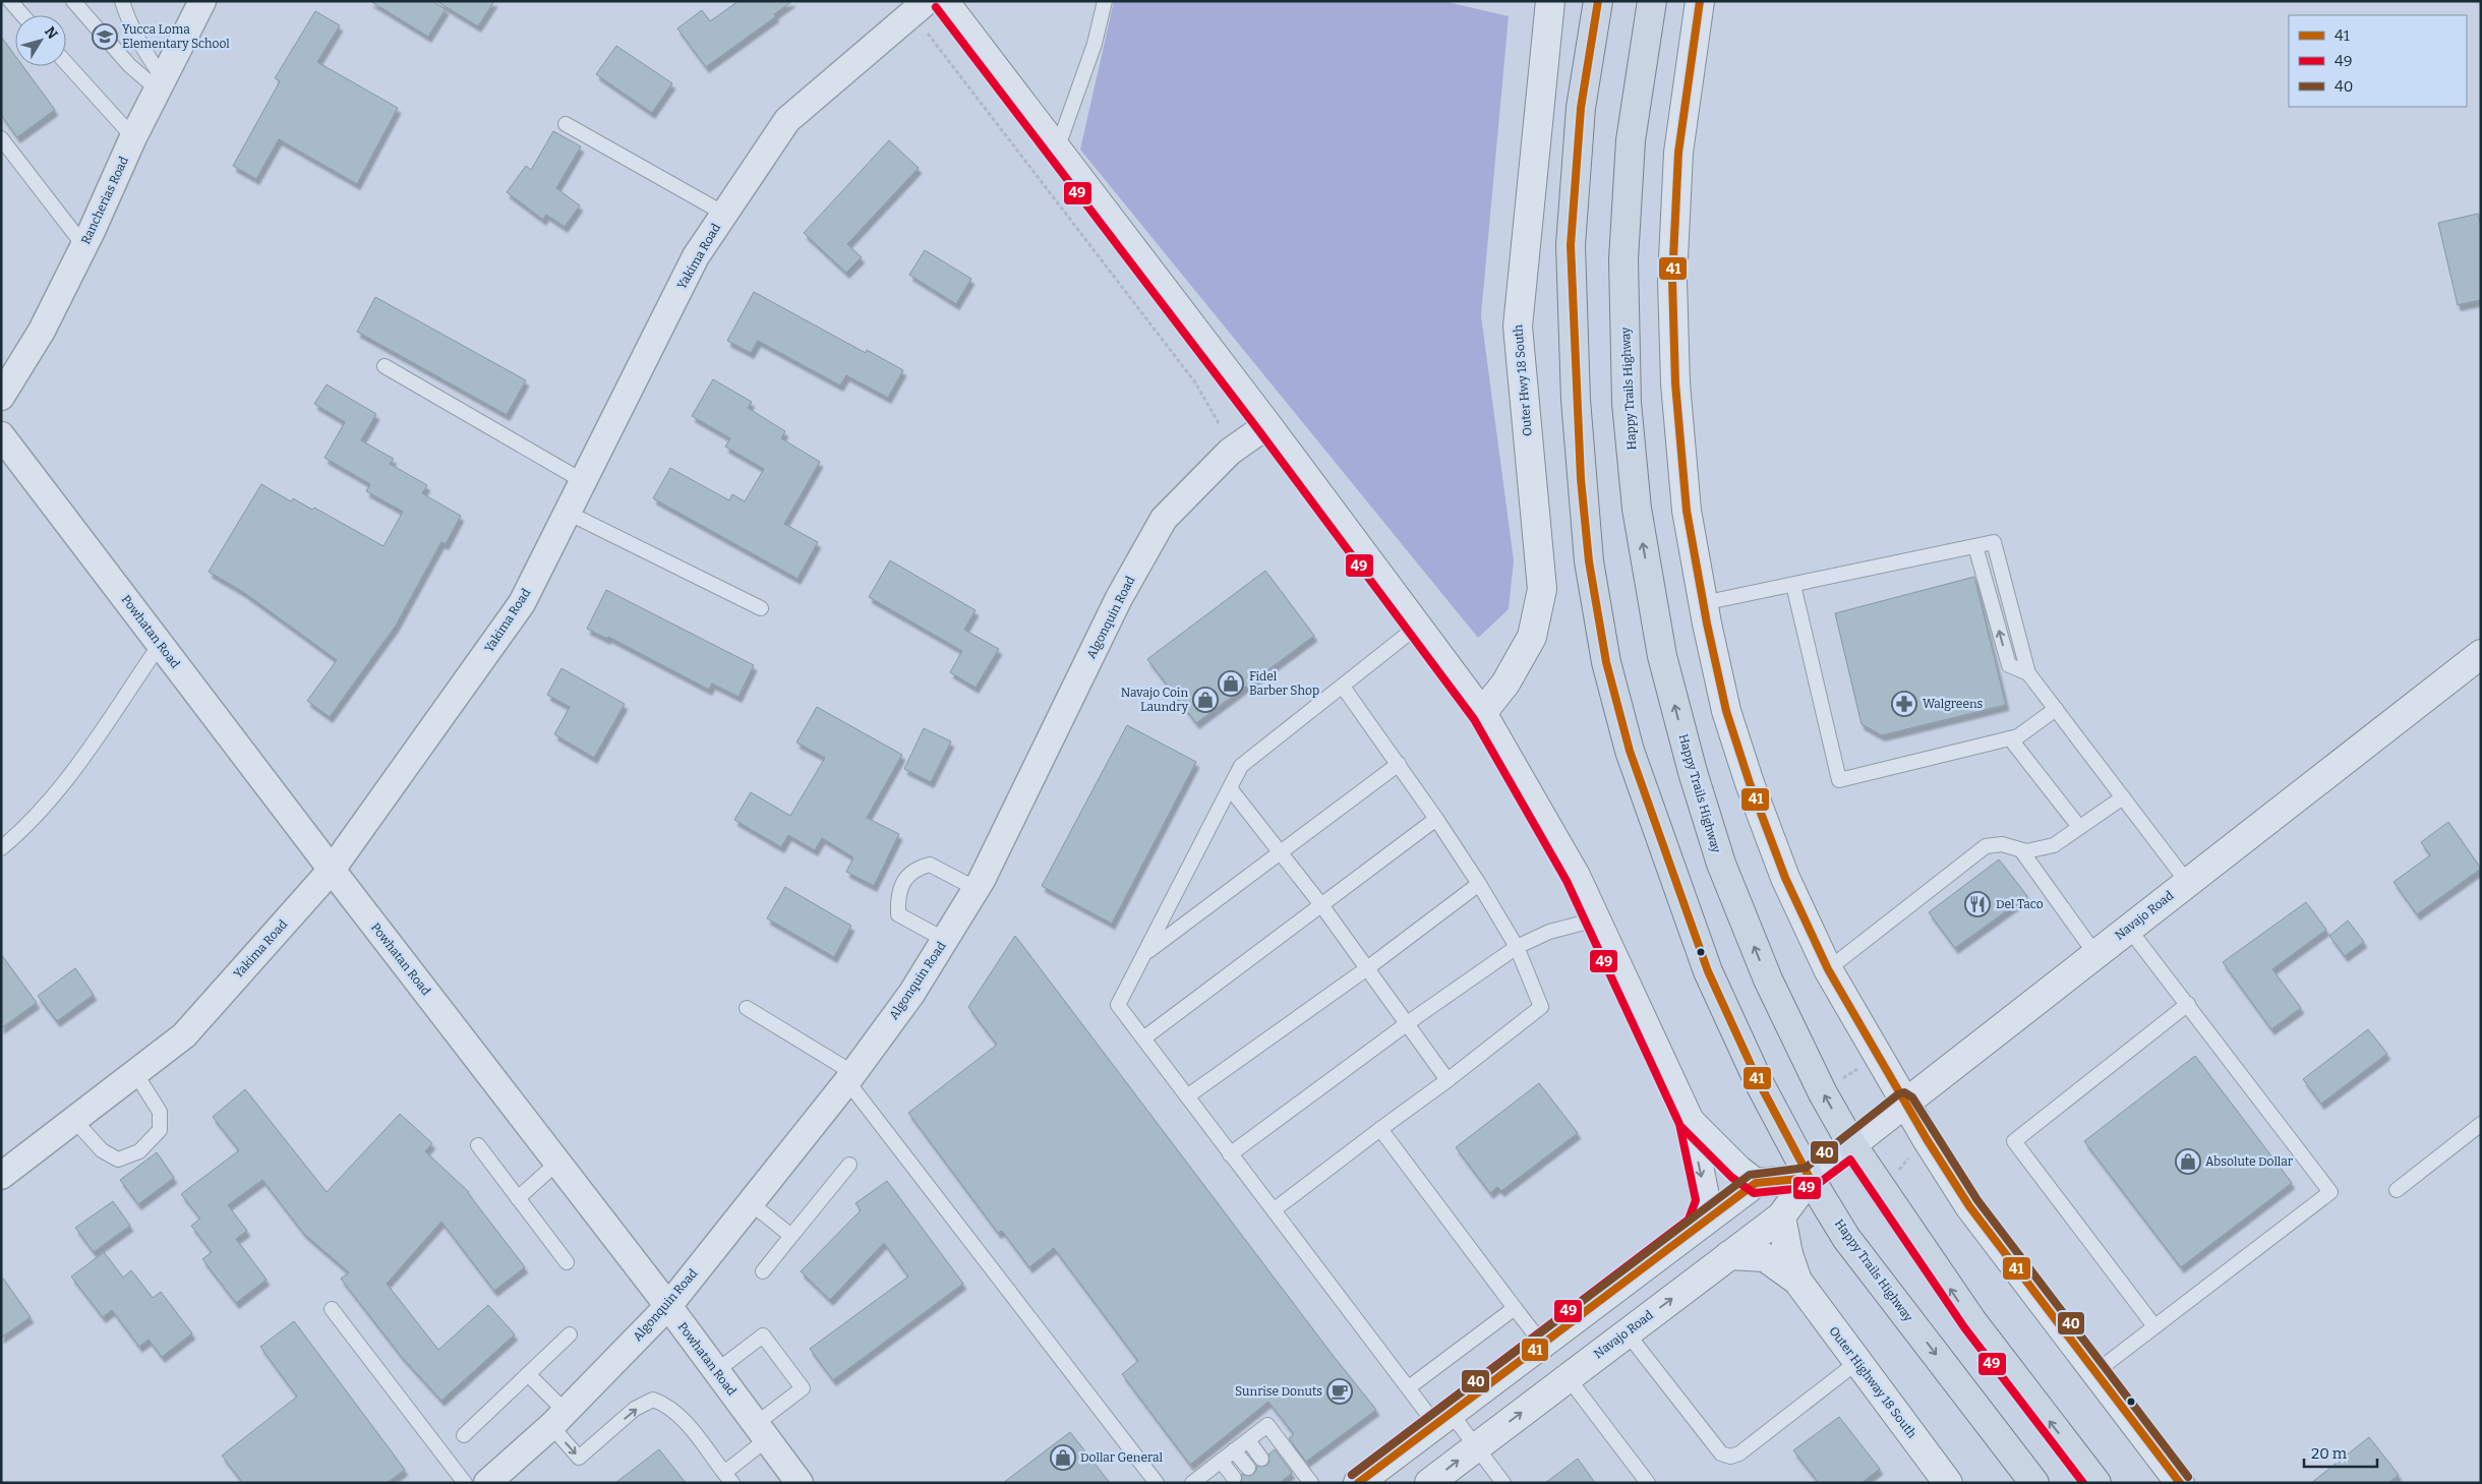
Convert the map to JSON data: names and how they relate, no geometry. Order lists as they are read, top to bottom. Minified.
{"streets":{"main road":["Outer Hwy 18 South","Happy Trails Highway","Navajo Road","Outer Highway 18 South"],"street":["Rancherias Road","Yakima Road","Algonquin Road","Powhatan Road"]},"crossings":[["Yakima Road","Powhatan Road"],["Happy Trails Highway","Navajo Road"],["Algonquin Road","Powhatan Road"]],"places":{"school or university":["Yucca Loma Elementary School"],"shop":["Fidel Barber Shop","Navajo Coin Laundry","Absolute Dollar","Dollar General"],"pharmacy":["Walgreens"],"restaurant":["Del Taco"],"cafe":["Sunrise Donuts"]},"lines":["transit line 41","transit line 49","transit line 40"],"legend":["41","49","40"],"scale_bar":"20 m","north":"top right"}
